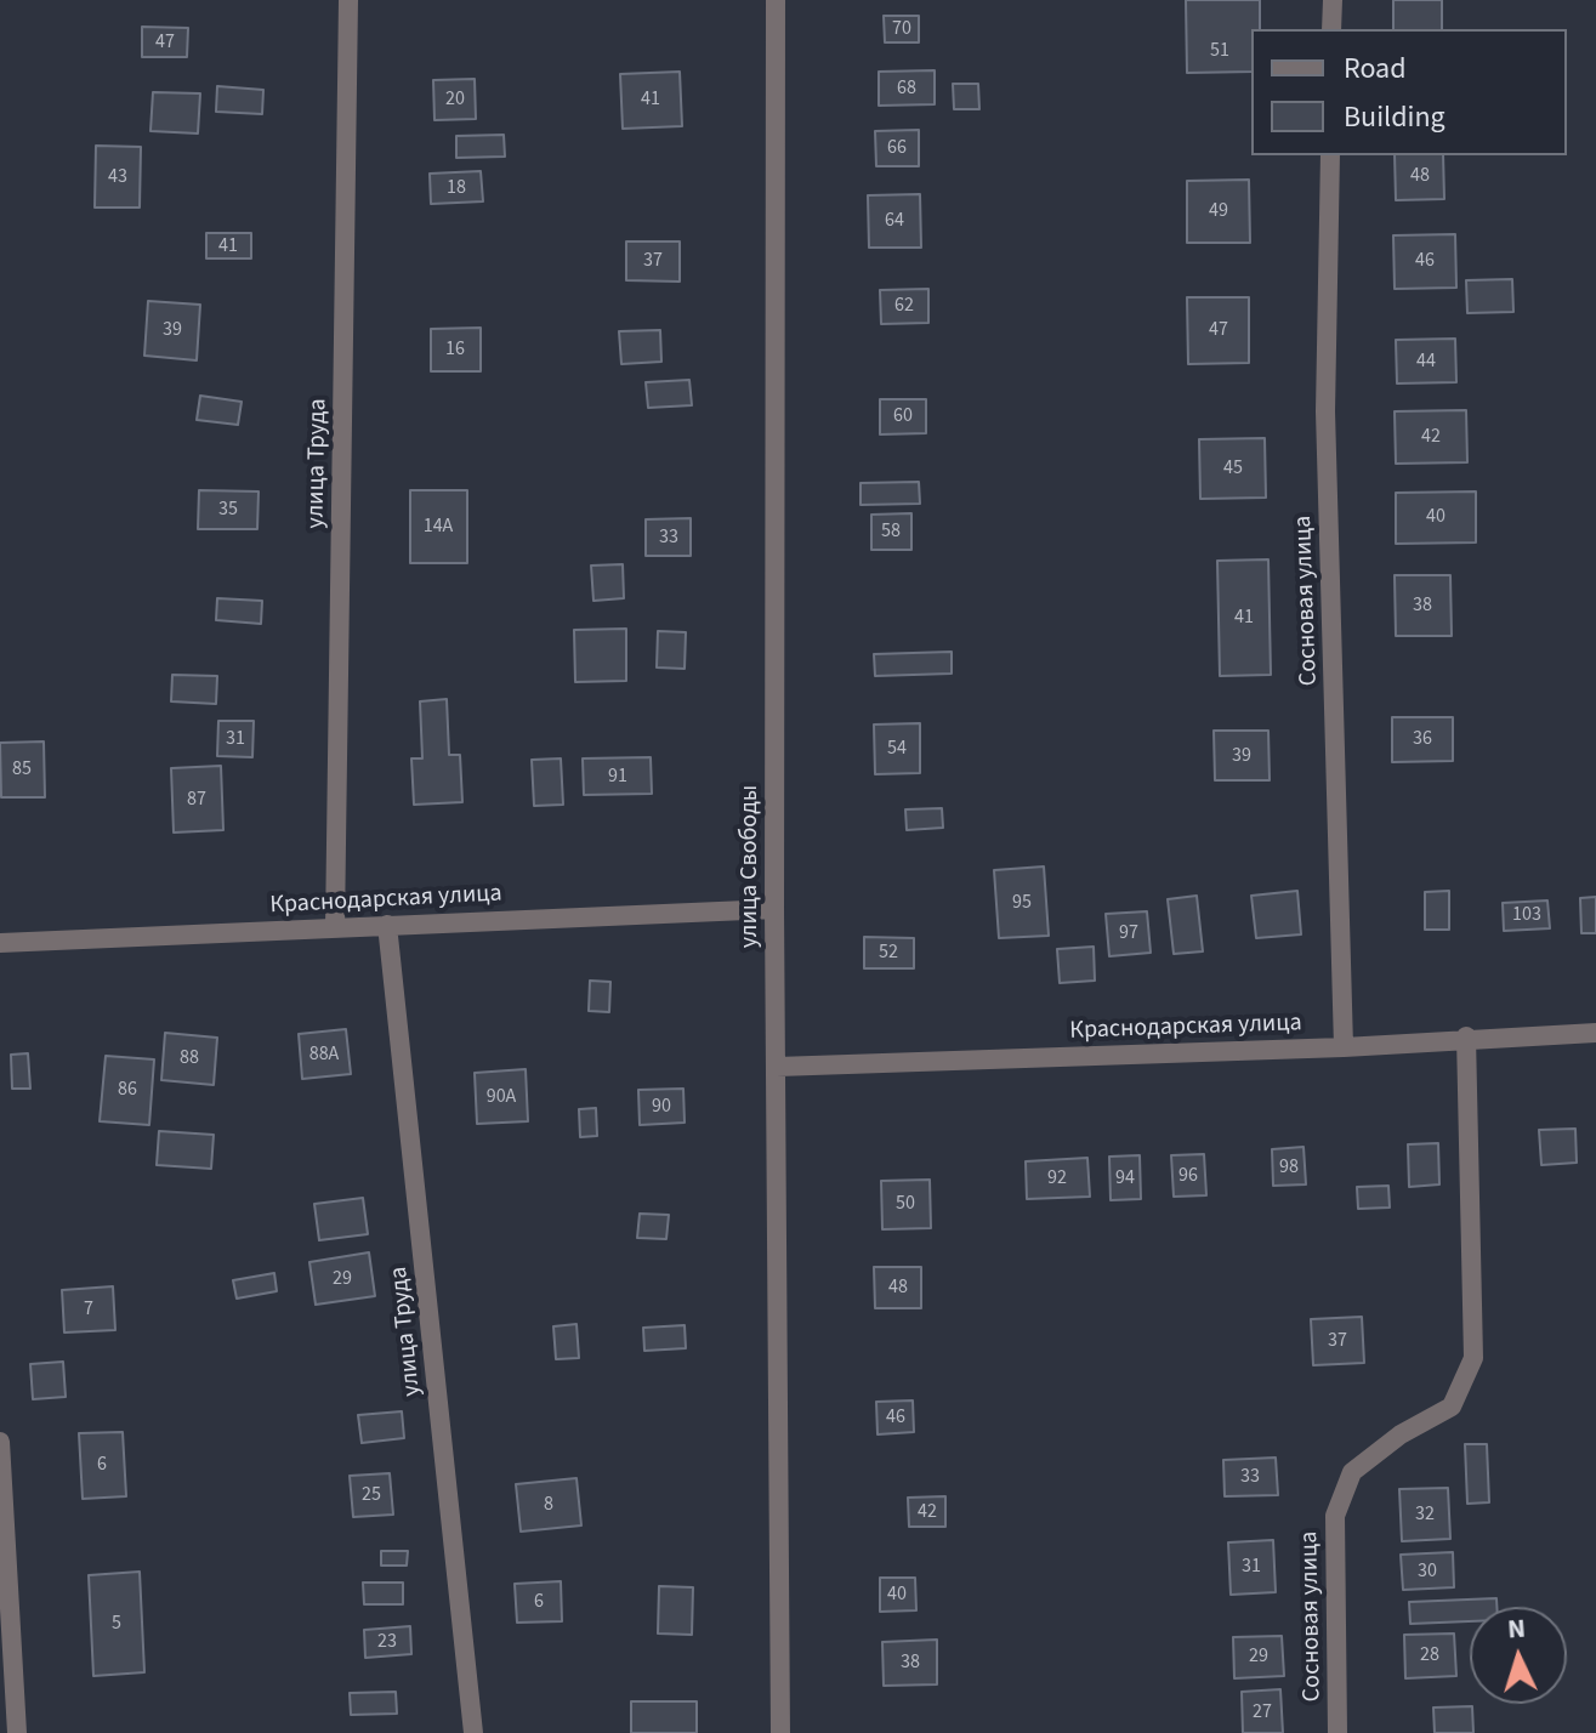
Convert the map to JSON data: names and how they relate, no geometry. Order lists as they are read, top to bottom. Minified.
{"streets":{"street":["улица Труда","Сосновая улица","улица Свободы","Краснодарская улица"]},"crossings":[["улица Труда","Краснодарская улица"],["Сосновая улица","Краснодарская улица"],["улица Свободы","Краснодарская улица"]],"house_numbers":["70","47","51","68","20","41","66","48","43","18","49","64","41","37","46","62","39","47","16","44","60","42","45","35","40","14А","58","33","38","41","31","36","54","39","85","91","87","95","103","97","52","88А","88","86","90А","90","98","96","92","94","50","29","48","7","37","46","6","33","25","8","42","32","31","30","40","6","5","23","28","29","38","27"],"legend":["Road","Building"],"north":"top"}
